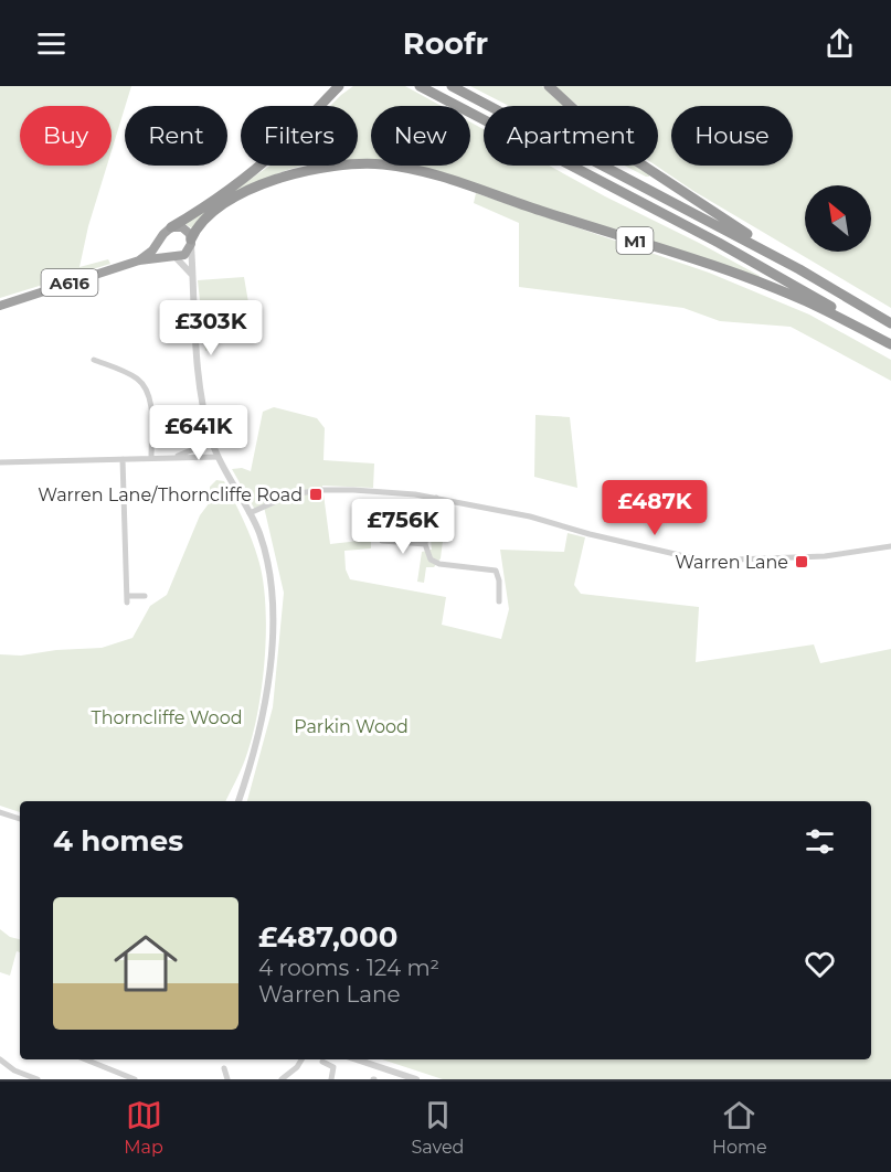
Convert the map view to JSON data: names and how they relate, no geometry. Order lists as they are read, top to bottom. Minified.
{"streets":{"highway":["M1","A616"]},"crossings":[["M1","A616"]],"parks":["Thorncliffe Wood","Parkin Wood"],"places":{"transit":["Warren Lane/Thorncliffe Road","Warren Lane"]},"north":"top left","page":{"header":"Roofr","chip":["Buy","Rent","Filters","New","Apartment","House"],"price":["£303K","£641K","£487K","£756K"],"heading":"4 homes","list":[{"name":"£487,000","note":"4 rooms · 124 m² · Warren Lane"}],"tabs":["Map","Saved","Home"]}}
